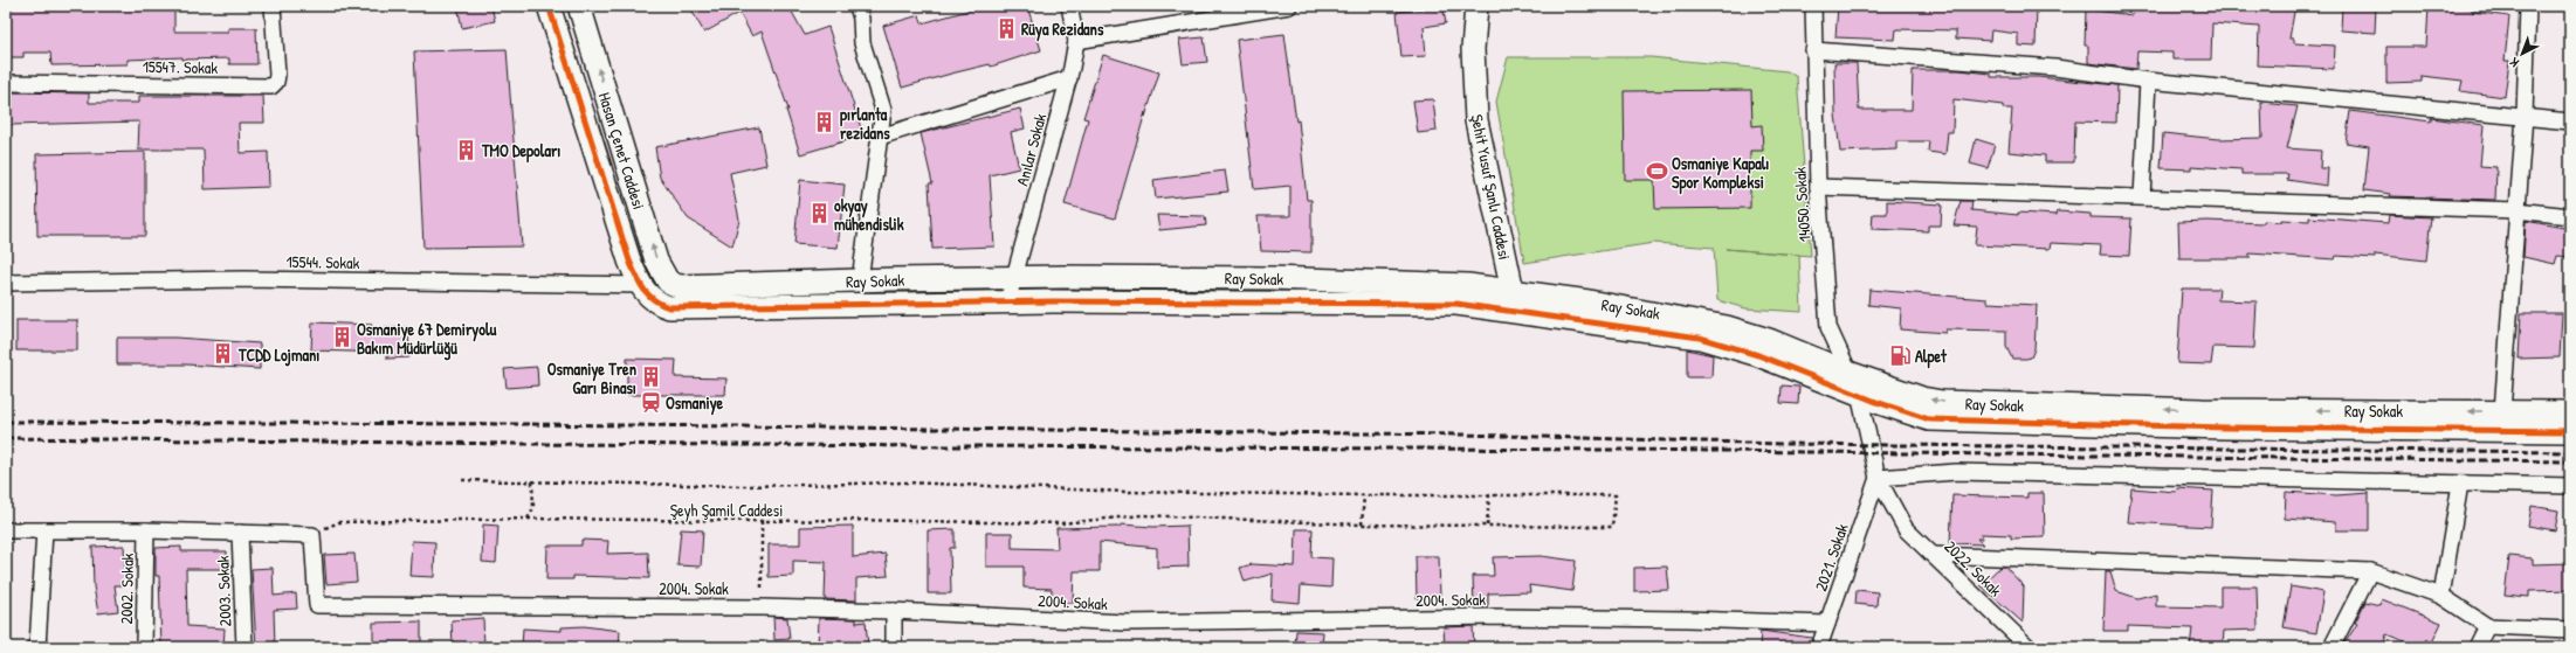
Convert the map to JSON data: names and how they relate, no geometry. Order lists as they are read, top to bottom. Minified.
{"streets":{"street":["15547. Sokak","Anılar Sokak","Hasan Çenet Caddesi","Şehit Yusuf Şanlı Caddesi","14050. Sokak","15544. Sokak","Ray Sokak","2021. Sokak","2022. Sokak","2004. Sokak","2002. Sokak","2003. Sokak"],"path":["Şeyh Şamil Caddesi"]},"crossings":[["Anılar Sokak","Ray Sokak"],["Hasan Çenet Caddesi","Ray Sokak"],["Şehit Yusuf Şanlı Caddesi","Ray Sokak"],["14050. Sokak","Ray Sokak"],["14050. Sokak","2021. Sokak"],["14050. Sokak","2022. Sokak"],["Şeyh Şamil Caddesi","2004. Sokak"],["2021. Sokak","2022. Sokak"],["2021. Sokak","2004. Sokak"]],"places":{"building":["Rüya Rezidans","pırlanta rezidans","TMO Depoları","okyay mühendislik","Osmaniye 67 Demiryolu Bakım Müdürlüğü","TCDD Lojmanı","Osmaniye Tren Garı Binası"],"sports":["Osmaniye Kapalı Spor Kompleksi"],"fuel station":["Alpet"],"station":["Osmaniye"]},"north":"bottom left"}
